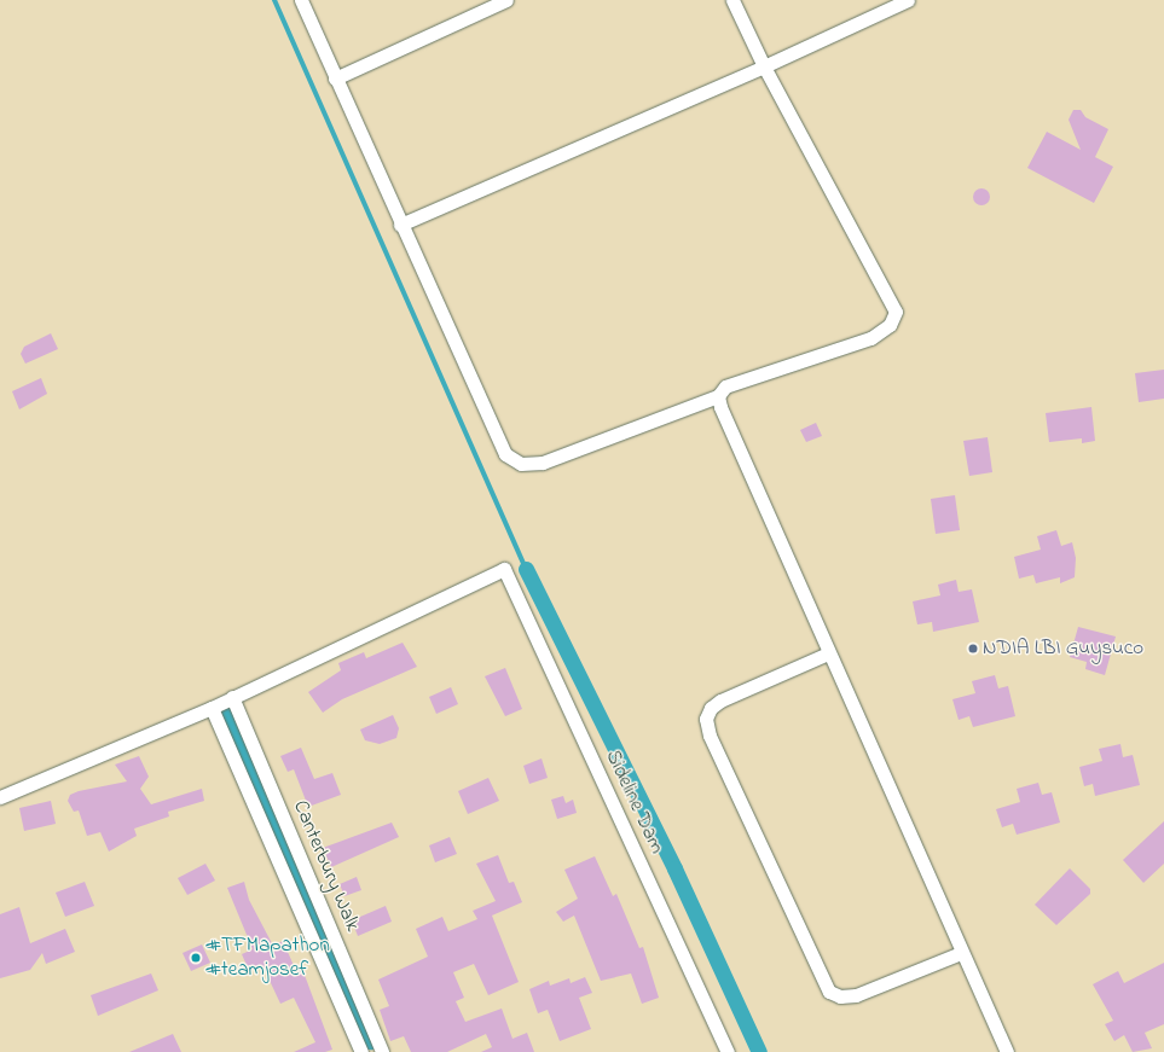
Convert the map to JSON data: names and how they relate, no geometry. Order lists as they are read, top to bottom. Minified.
{"streets":{"street":["Sideline Dam","Canterbury Walk"]},"crossings":[["Sideline Dam","Canterbury Walk"]],"places":["NDIA LBI Guysuco","#TFMapathon #teamjosef"]}
